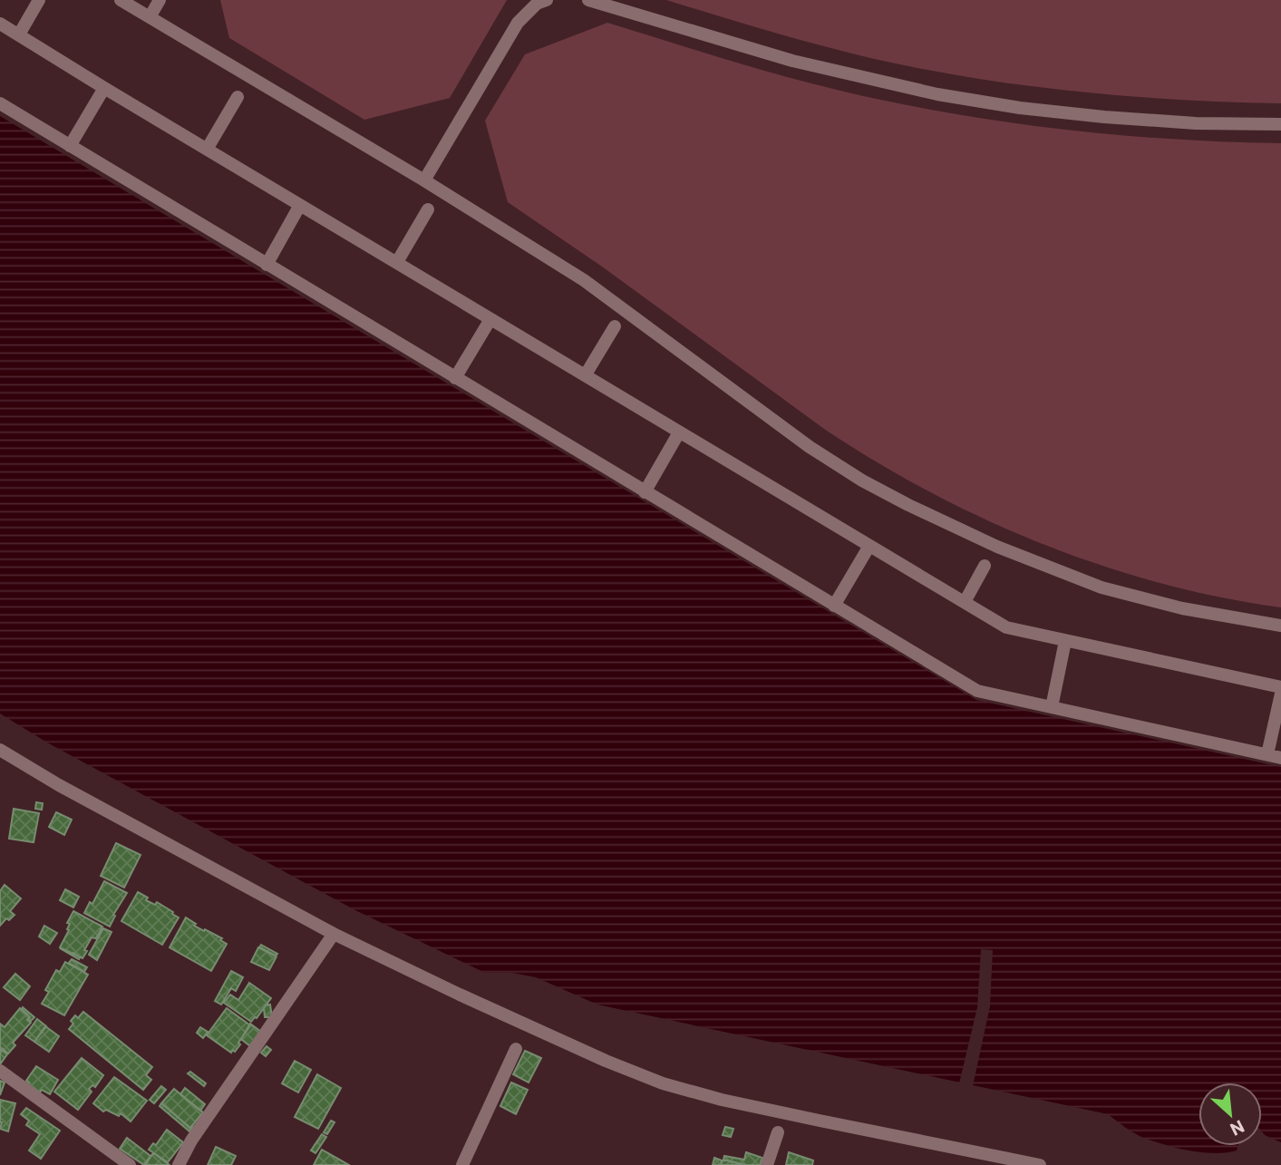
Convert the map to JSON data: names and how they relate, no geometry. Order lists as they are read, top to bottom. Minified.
{"north":"bottom right"}
